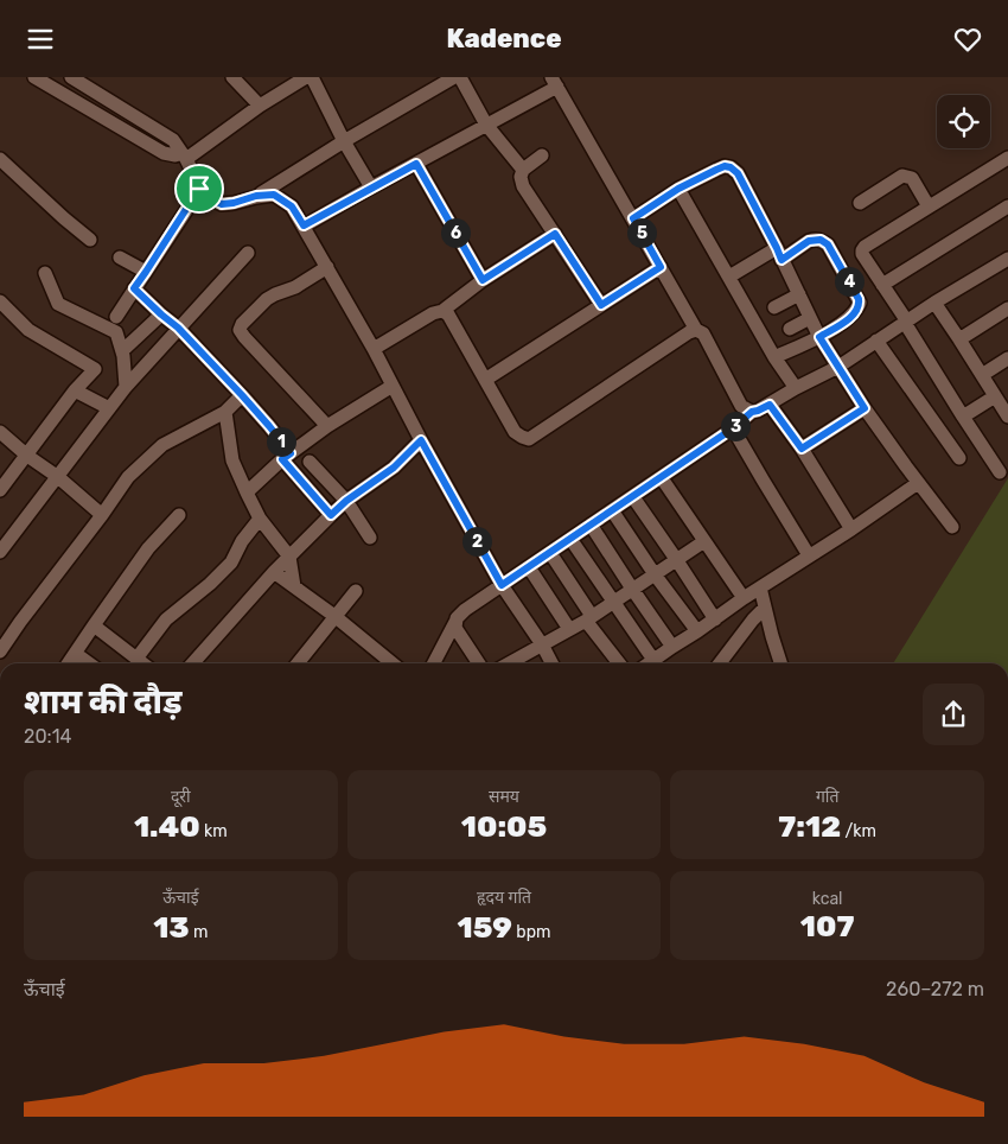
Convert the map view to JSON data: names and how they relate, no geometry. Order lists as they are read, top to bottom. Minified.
{"page":{"header":"Kadence","pins":["5","6","4","3","1","2"],"heading":["शाम की दौड़","20:14"],"stats":[["दूरी","1.40 km"],["समय","10:05"],["गति","7:12 /km"],["ऊँचाई","13 m"],["हृदय गति","159 bpm"],["kcal","107"]],"chart":["ऊँचाई","260–272 m"]}}
